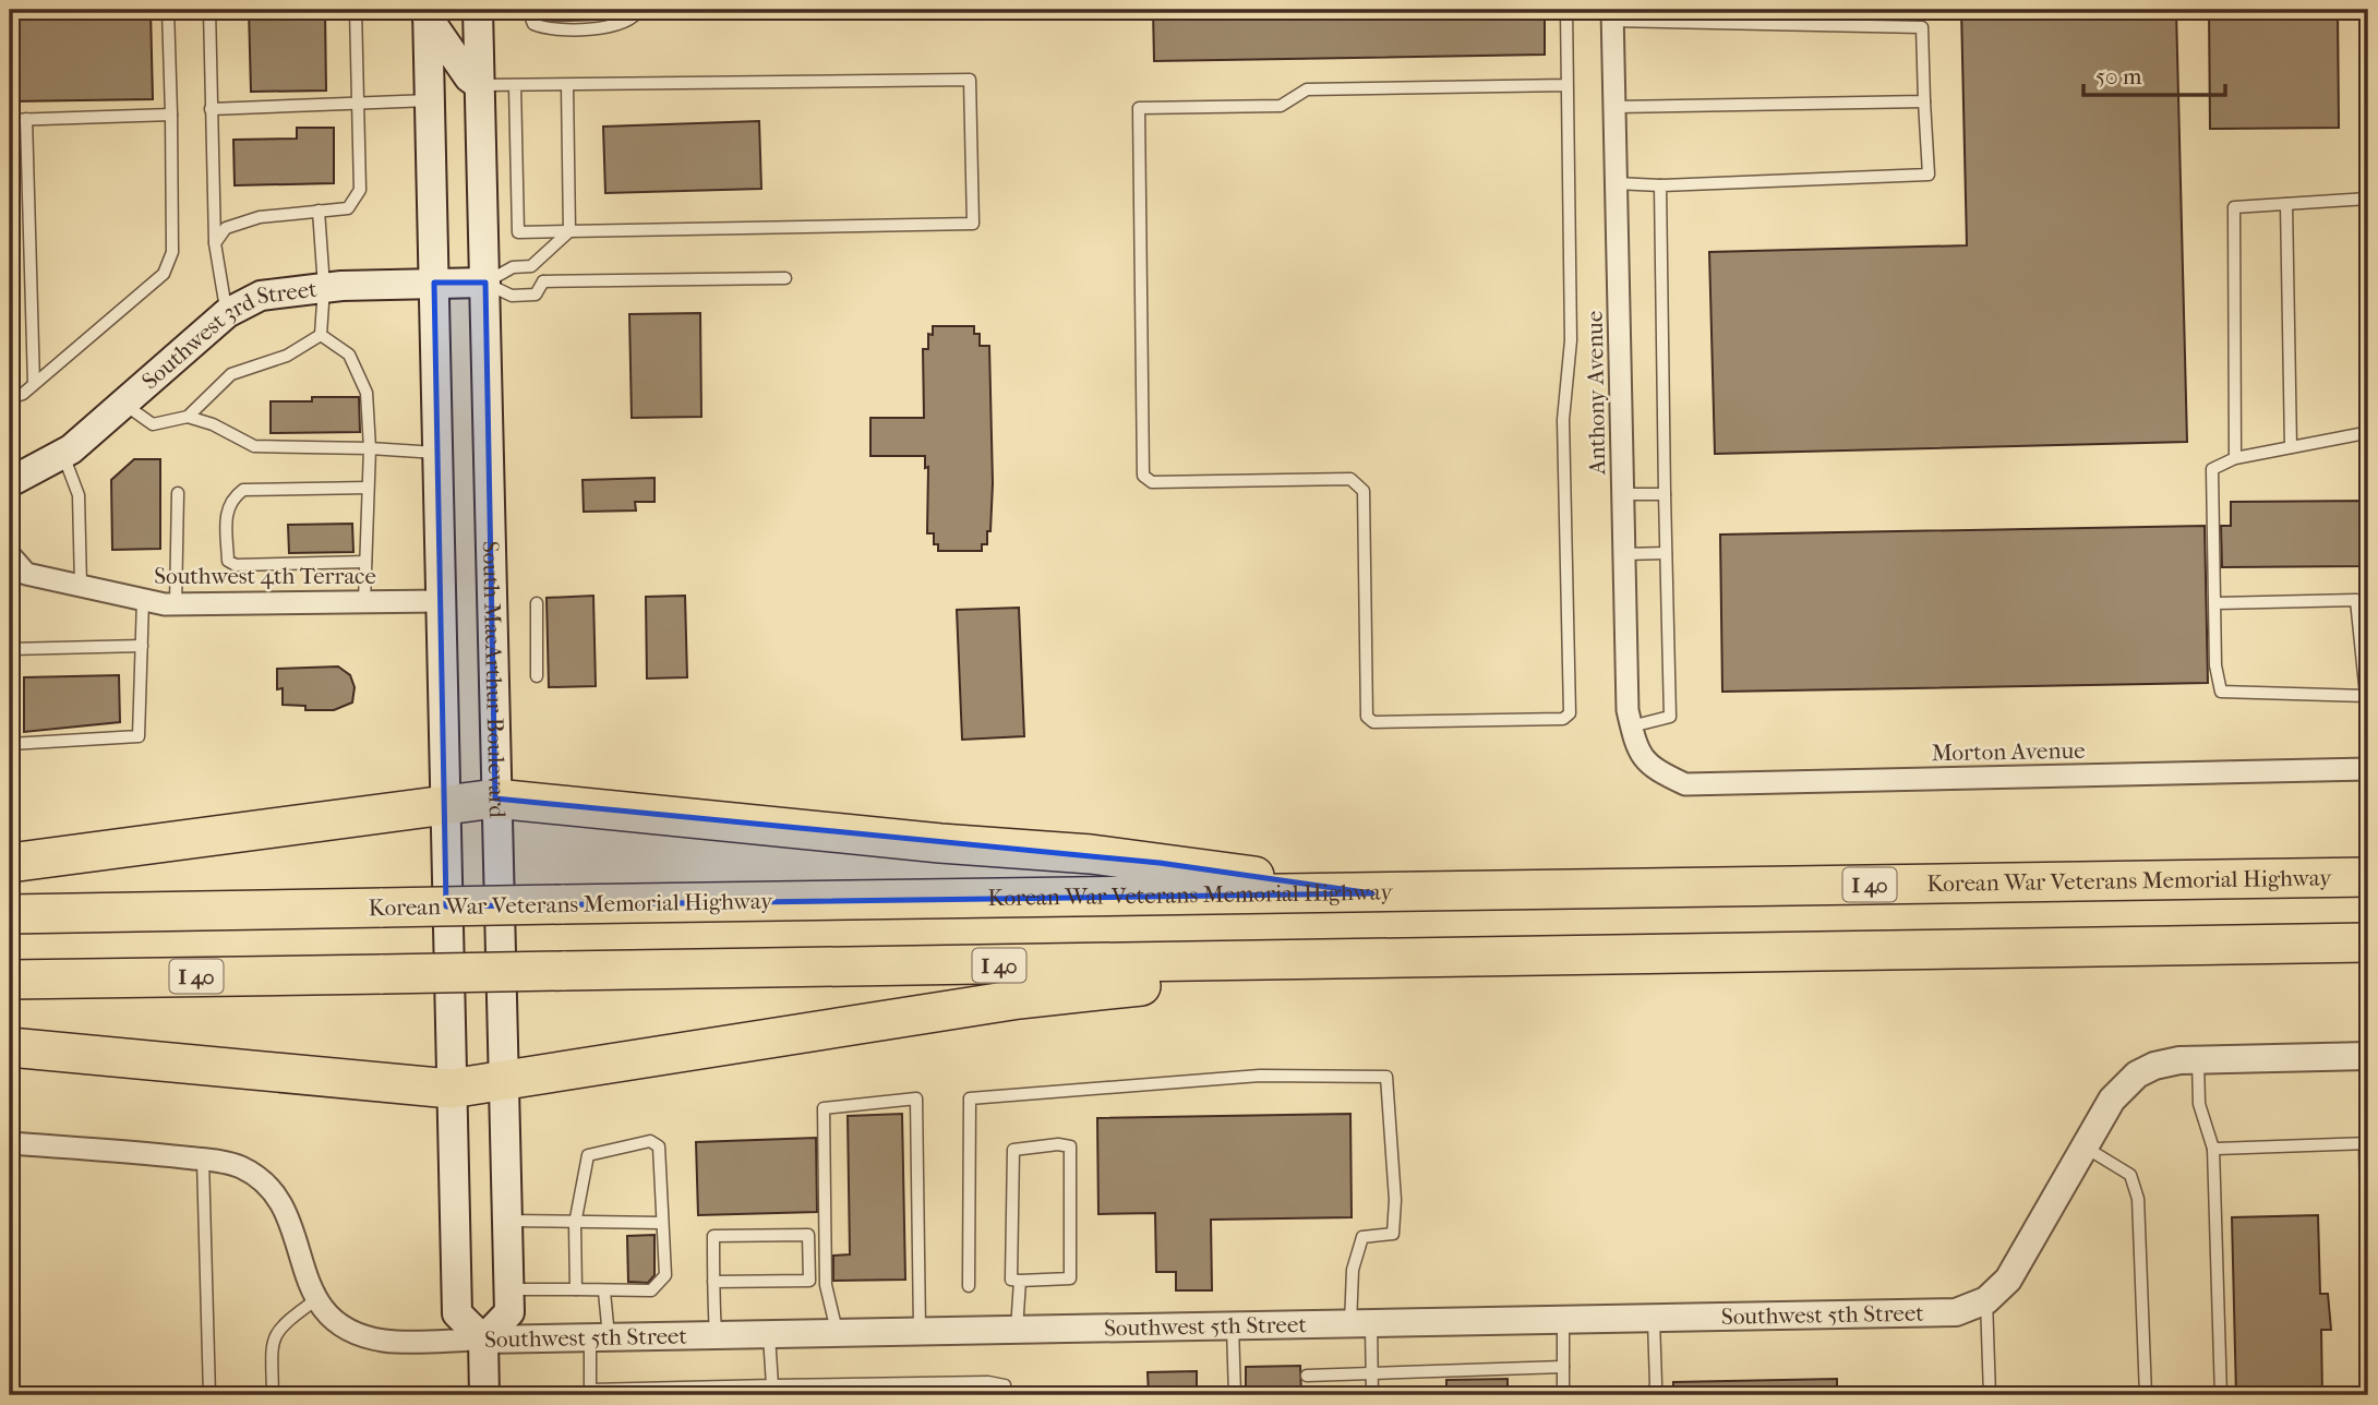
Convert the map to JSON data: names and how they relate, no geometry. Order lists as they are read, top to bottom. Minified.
{"streets":{"highway":["Korean War Veterans Memorial Highway","I 40"],"main road":["Southwest 3rd Street","South MacArthur Boulevard"],"street":["Anthony Avenue","Southwest 4th Terrace","Morton Avenue","Southwest 5th Street"]},"crossings":[["Southwest 3rd Street","South MacArthur Boulevard"],["Anthony Avenue","Morton Avenue"],["South MacArthur Boulevard","Southwest 5th Street"]],"scale_bar":"50 m"}
